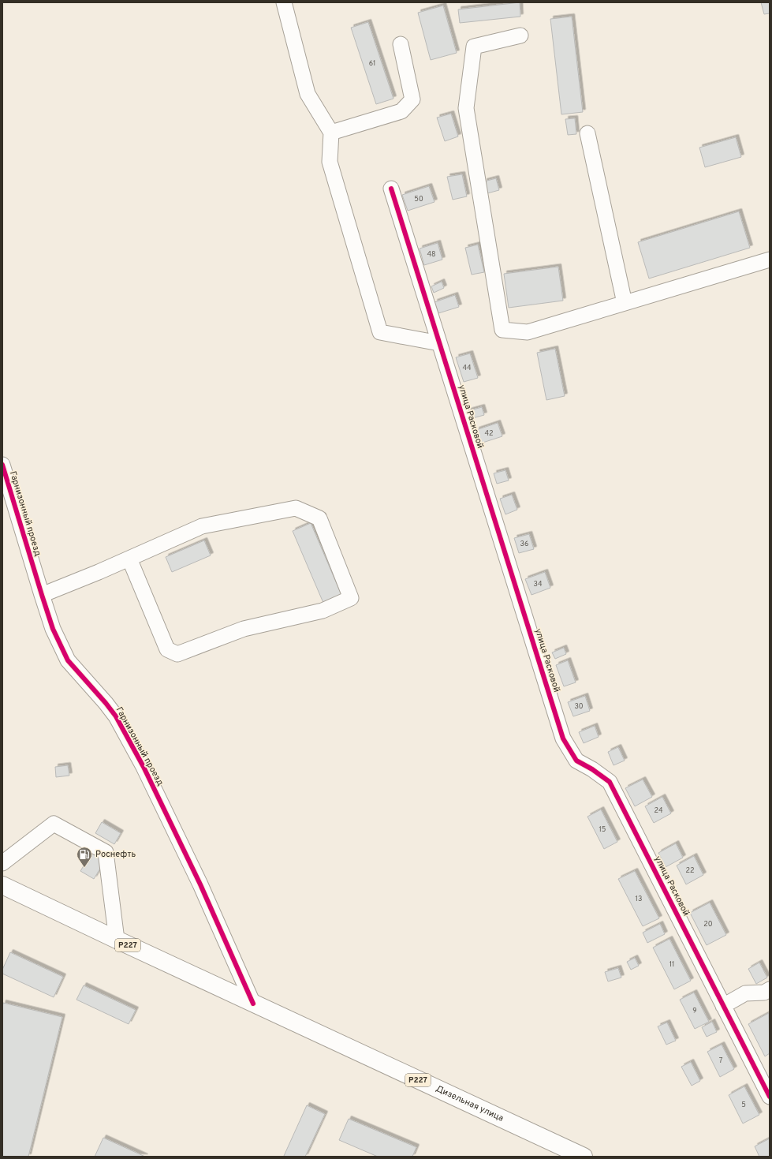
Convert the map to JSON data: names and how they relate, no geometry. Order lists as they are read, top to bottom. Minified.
{"streets":{"main road":["Р227","Дизельная улица"],"street":["улица Расковой","Гарнизонный проезд"]},"crossings":[["Гарнизонный проезд","Р227"],["Гарнизонный проезд","Дизельная улица"],["Р227","Дизельная улица"]],"places":{"fuel station":["Роснефть"]},"house_numbers":["61","50","48","44","42","36","34","30","24","15","22","13","20","11","9","7","5"]}
